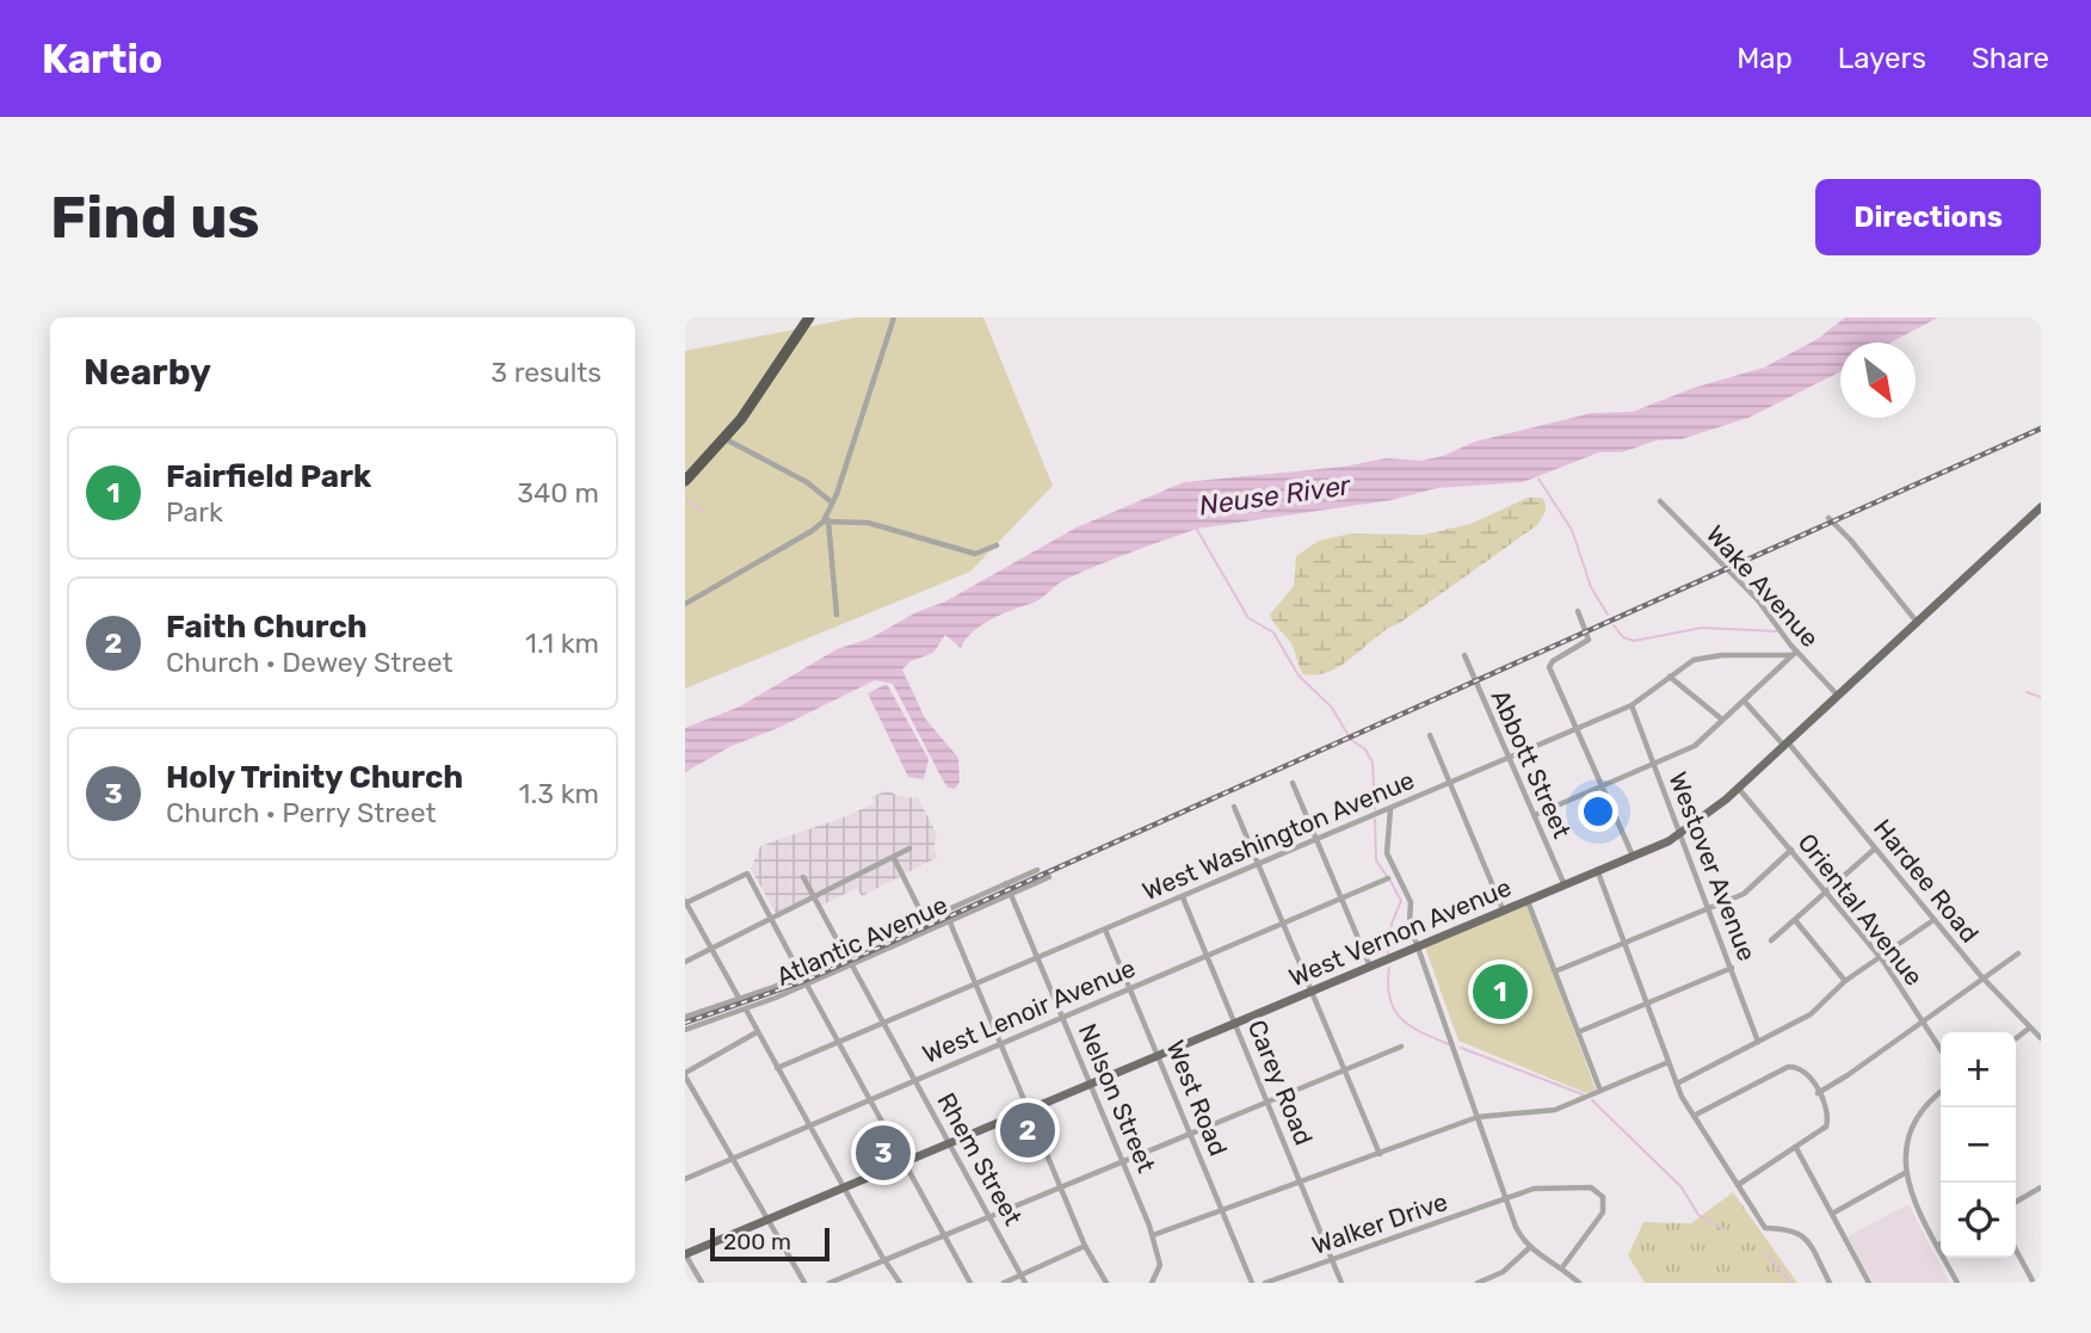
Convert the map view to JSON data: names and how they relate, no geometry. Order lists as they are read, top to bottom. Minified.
{"streets":{"main road":["West Vernon Avenue"],"street":["Wake Avenue","Abbott Street","West Washington Avenue","Westover Avenue","Hardee Road","Oriental Avenue","Atlantic Avenue","West Lenoir Avenue","Carey Road","Nelson Street","West Road","Rhem Street","Walker Drive"]},"crossings":[["Wake Avenue","West Washington Avenue"],["Wake Avenue","West Vernon Avenue"],["Abbott Street","West Washington Avenue"],["Abbott Street","West Vernon Avenue"],["West Washington Avenue","Westover Avenue"],["West Washington Avenue","Carey Road"],["West Washington Avenue","Nelson Street"],["West Washington Avenue","West Road"],["West Washington Avenue","Rhem Street"],["Westover Avenue","West Vernon Avenue"],["Hardee Road","West Vernon Avenue"],["Oriental Avenue","West Vernon Avenue"],["West Vernon Avenue","Carey Road"],["West Vernon Avenue","Nelson Street"],["West Vernon Avenue","West Road"],["West Vernon Avenue","Rhem Street"],["Atlantic Avenue","Nelson Street"],["Atlantic Avenue","Rhem Street"],["West Lenoir Avenue","Carey Road"],["West Lenoir Avenue","Nelson Street"],["West Lenoir Avenue","West Road"],["West Lenoir Avenue","Rhem Street"],["Carey Road","Walker Drive"]],"water":["Neuse River"],"scale_bar":"200 m","north":"bottom right","page":{"header":"Kartio","nav":["Map","Layers","Share"],"buttons":"Directions","title":"Find us","heading":["Nearby","3 results"],"list":[{"mark":"1","name":"Fairfield Park","note":"Park","value":"340 m"},{"mark":"2","name":"Faith Church","note":"Church · Dewey Street","value":"1.1 km"},{"mark":"3","name":"Holy Trinity Church","note":"Church · Perry Street","value":"1.3 km"}],"pins":["1","2","3"],"map_buttons":["+","−"],"scale":"200 m"}}
